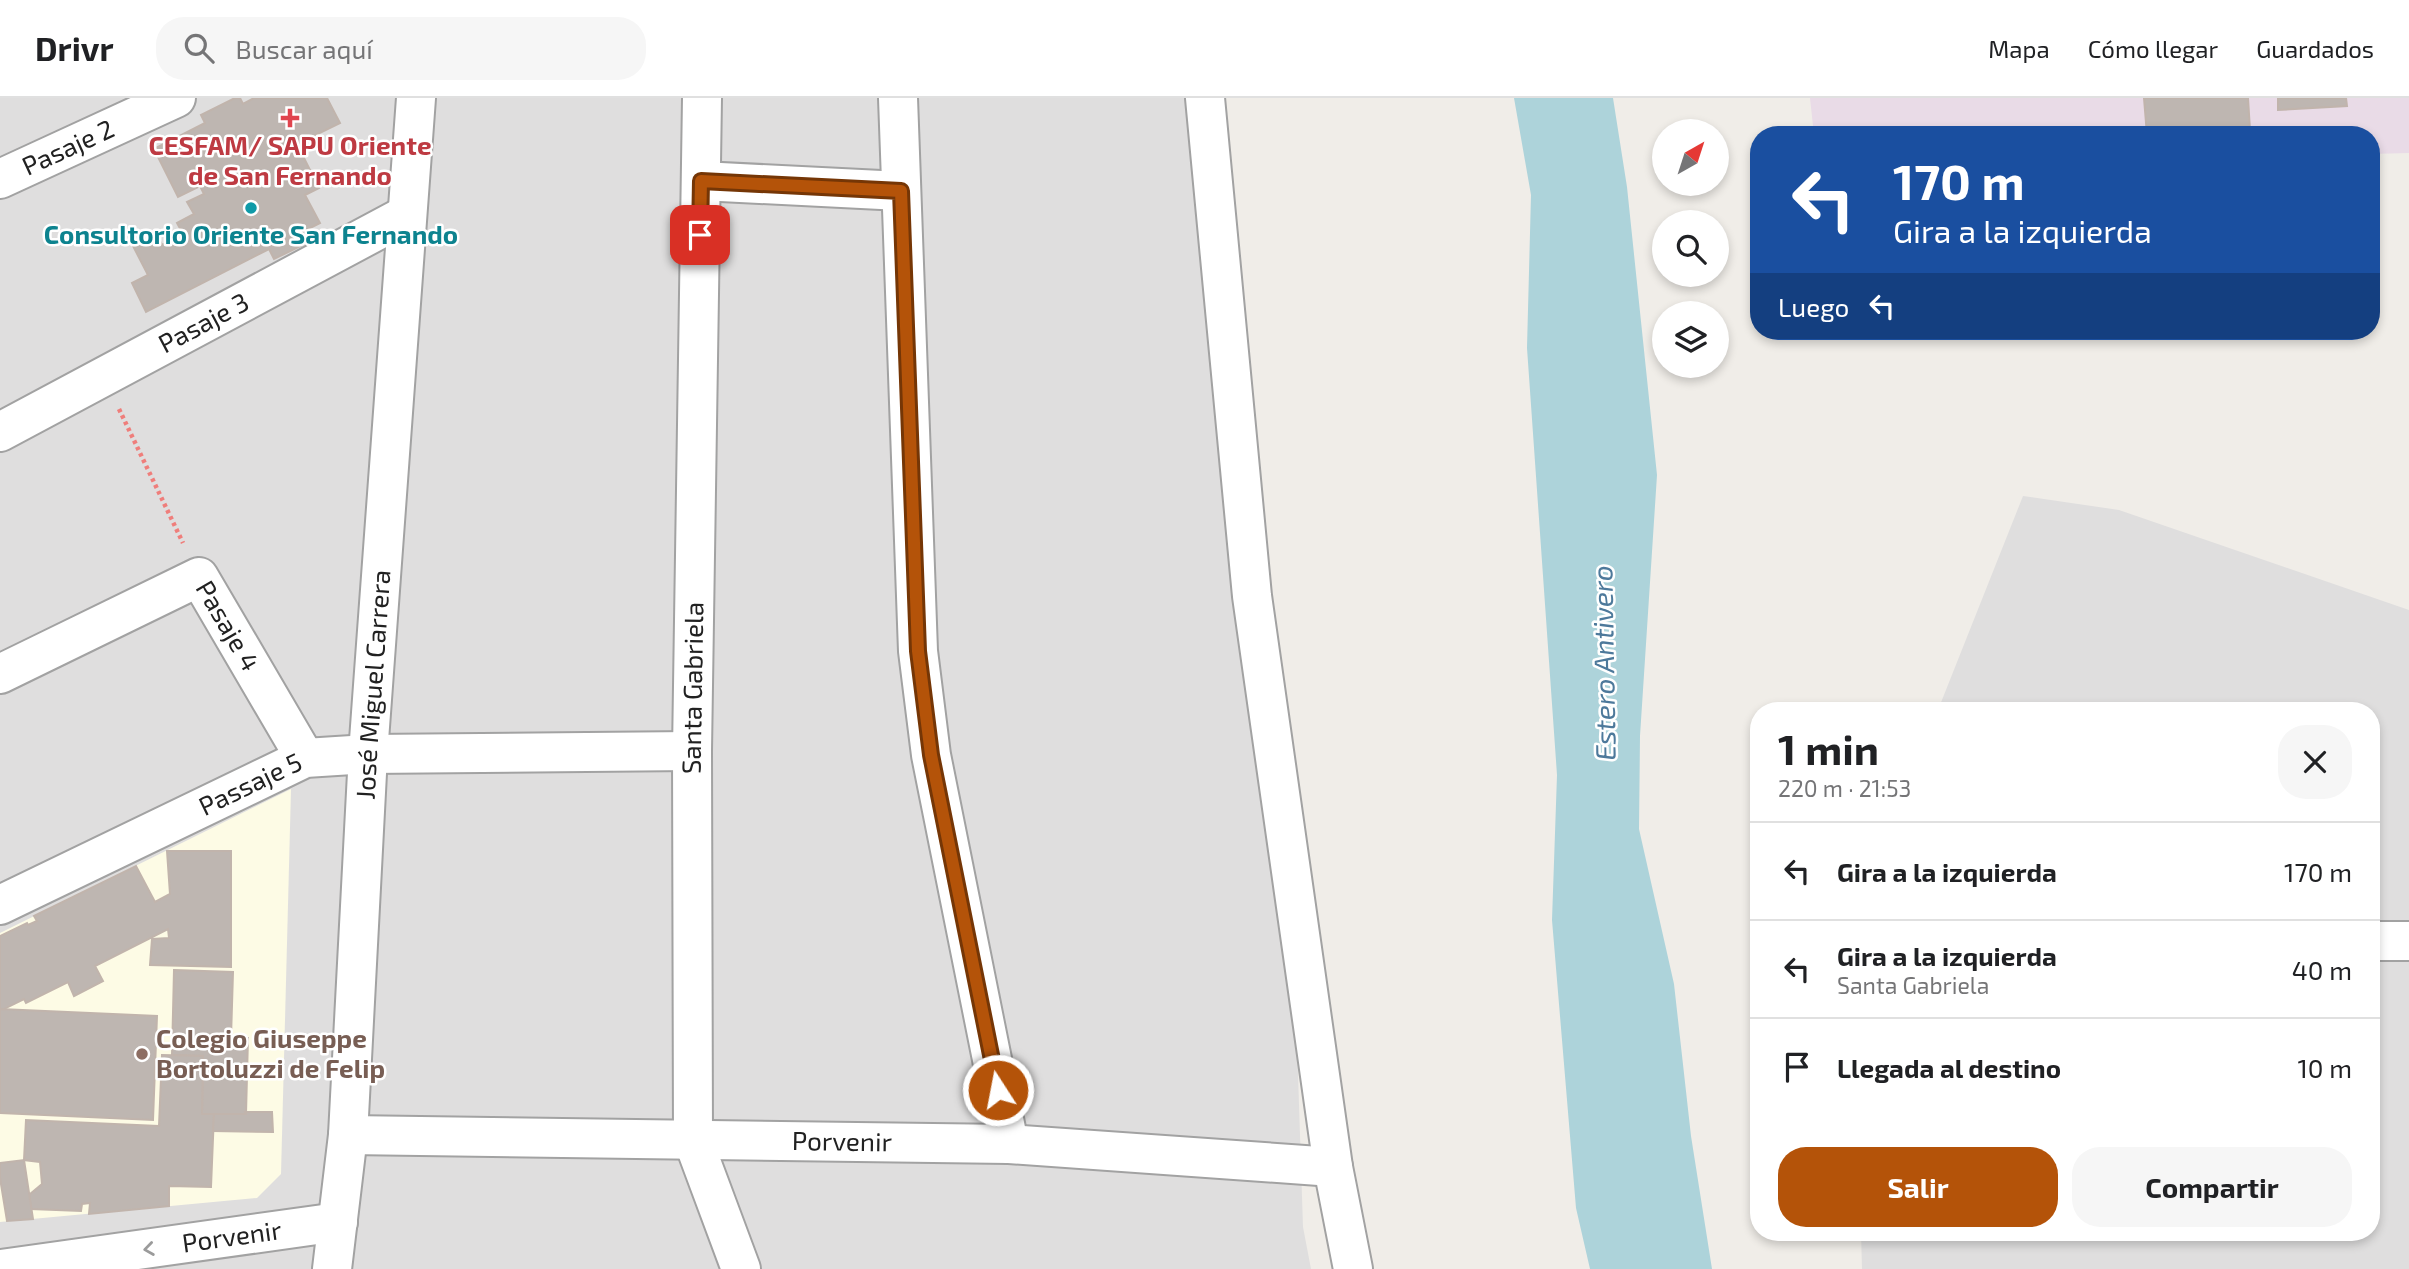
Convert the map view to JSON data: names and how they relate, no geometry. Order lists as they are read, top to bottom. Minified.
{"streets":{"street":["Pasaje 2","Pasaje 3","Pasaje 4","José Miguel Carrera","Santa Gabriela","Passaje 5","Porvenir"]},"crossings":[["Pasaje 3","José Miguel Carrera"],["Pasaje 4","Passaje 5"],["José Miguel Carrera","Passaje 5"],["José Miguel Carrera","Porvenir"],["Santa Gabriela","Passaje 5"],["Santa Gabriela","Porvenir"]],"water":["Estero Antivero"],"places":{"health":["CESFAM/ SAPU Oriente de San Fernando"],"other":["Consultorio Oriente San Fernando","Colegio Giuseppe Bortoluzzi de Felip"]},"north":"top right","page":{"header":"Drivr","search":"Buscar aquí","nav":["Mapa","Cómo llegar","Guardados"],"turn":["170 m","Gira a la izquierda"],"then":"Luego","heading":["1 min","220 m · 21:53"],"list":[{"name":"Gira a la izquierda","value":"170 m"},{"name":"Gira a la izquierda","note":"Santa Gabriela","value":"40 m"},{"name":"Llegada al destino","value":"10 m"}],"buttons":["Salir","Compartir"]}}
